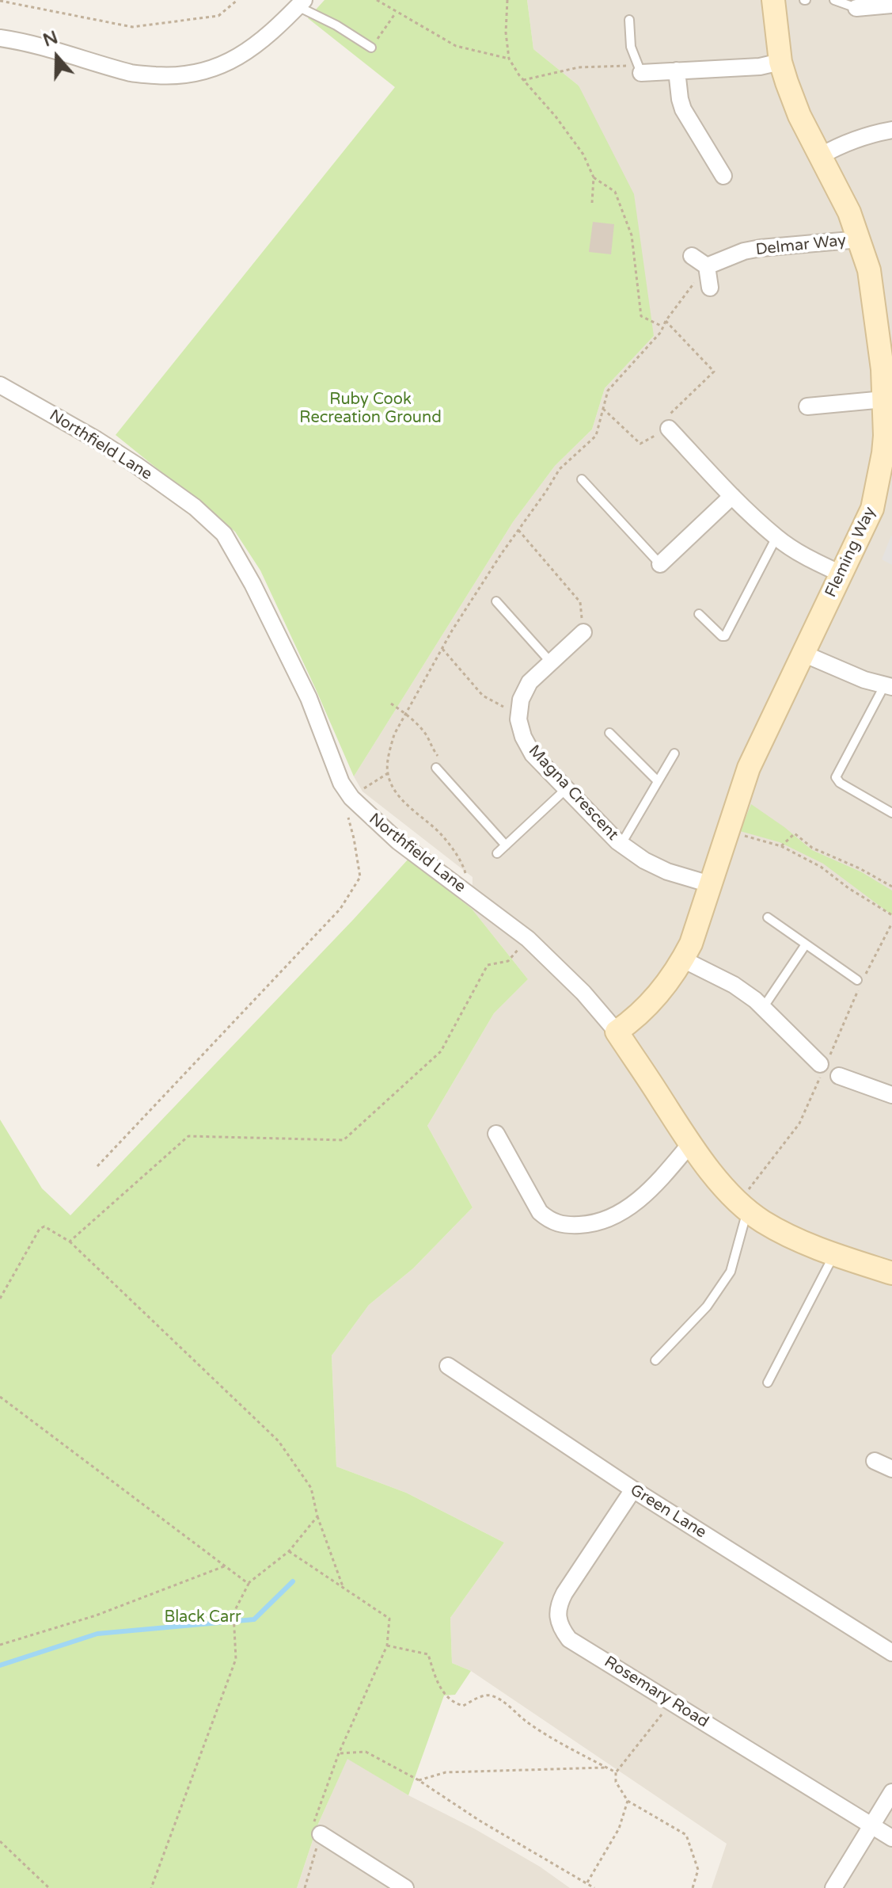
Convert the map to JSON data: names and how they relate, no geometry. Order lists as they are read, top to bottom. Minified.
{"streets":{"street":["Delmar Way","Northfield Lane","Fleming Way","Magna Crescent","Green Lane","Rosemary Road"]},"crossings":[["Delmar Way","Fleming Way"],["Northfield Lane","Fleming Way"],["Fleming Way","Magna Crescent"],["Green Lane","Rosemary Road"]],"parks":["Ruby Cook Recreation Ground","Black Carr"],"north":"top"}
